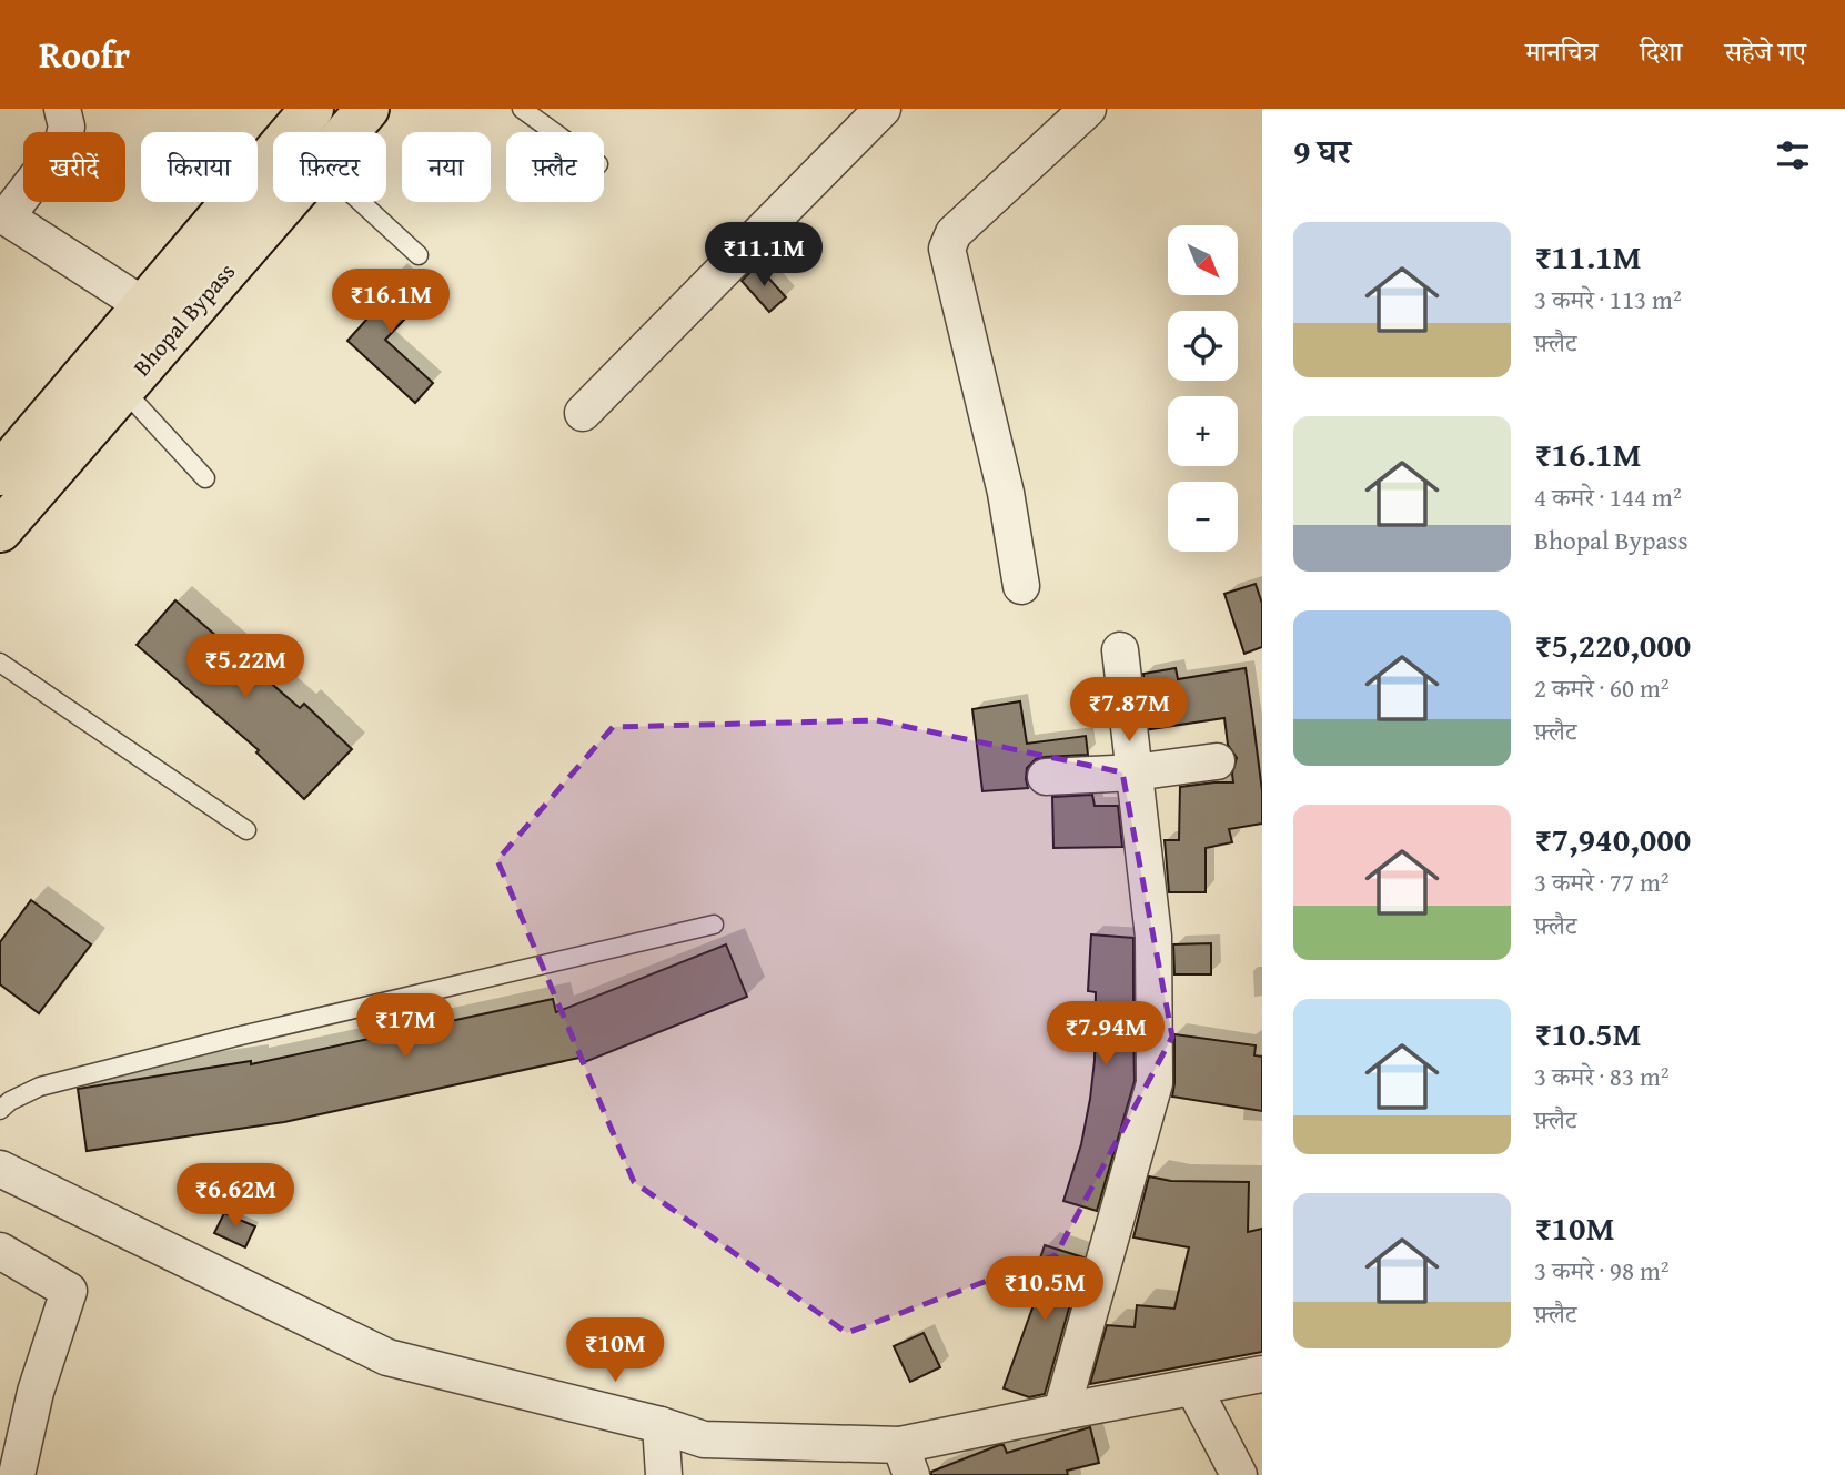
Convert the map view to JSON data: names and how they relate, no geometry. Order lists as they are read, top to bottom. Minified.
{"streets":{"main road":["Bhopal Bypass"]},"north":"bottom right","page":{"header":"Roofr","nav":["मानचित्र","दिशा","सहेजे गए"],"heading":"9 घर","chip":["खरीदें","किराया","फ़िल्टर","नया","फ़्लैट"],"list":[{"name":"₹11.1M","note":"3 कमरे · 113 m² · फ़्लैट"},{"name":"₹16.1M","note":"4 कमरे · 144 m² · Bhopal Bypass"},{"name":"₹5,220,000","note":"2 कमरे · 60 m² · फ़्लैट"},{"name":"₹7,940,000","note":"3 कमरे · 77 m² · फ़्लैट"},{"name":"₹10.5M","note":"3 कमरे · 83 m² · फ़्लैट"},{"name":"₹10M","note":"3 कमरे · 98 m² · फ़्लैट"}],"price":["₹11.1M","₹16.1M","₹5.22M","₹7.87M","₹17M","₹7.94M","₹6.62M","₹10.5M","₹10M"],"map_buttons":["+","−"]}}
